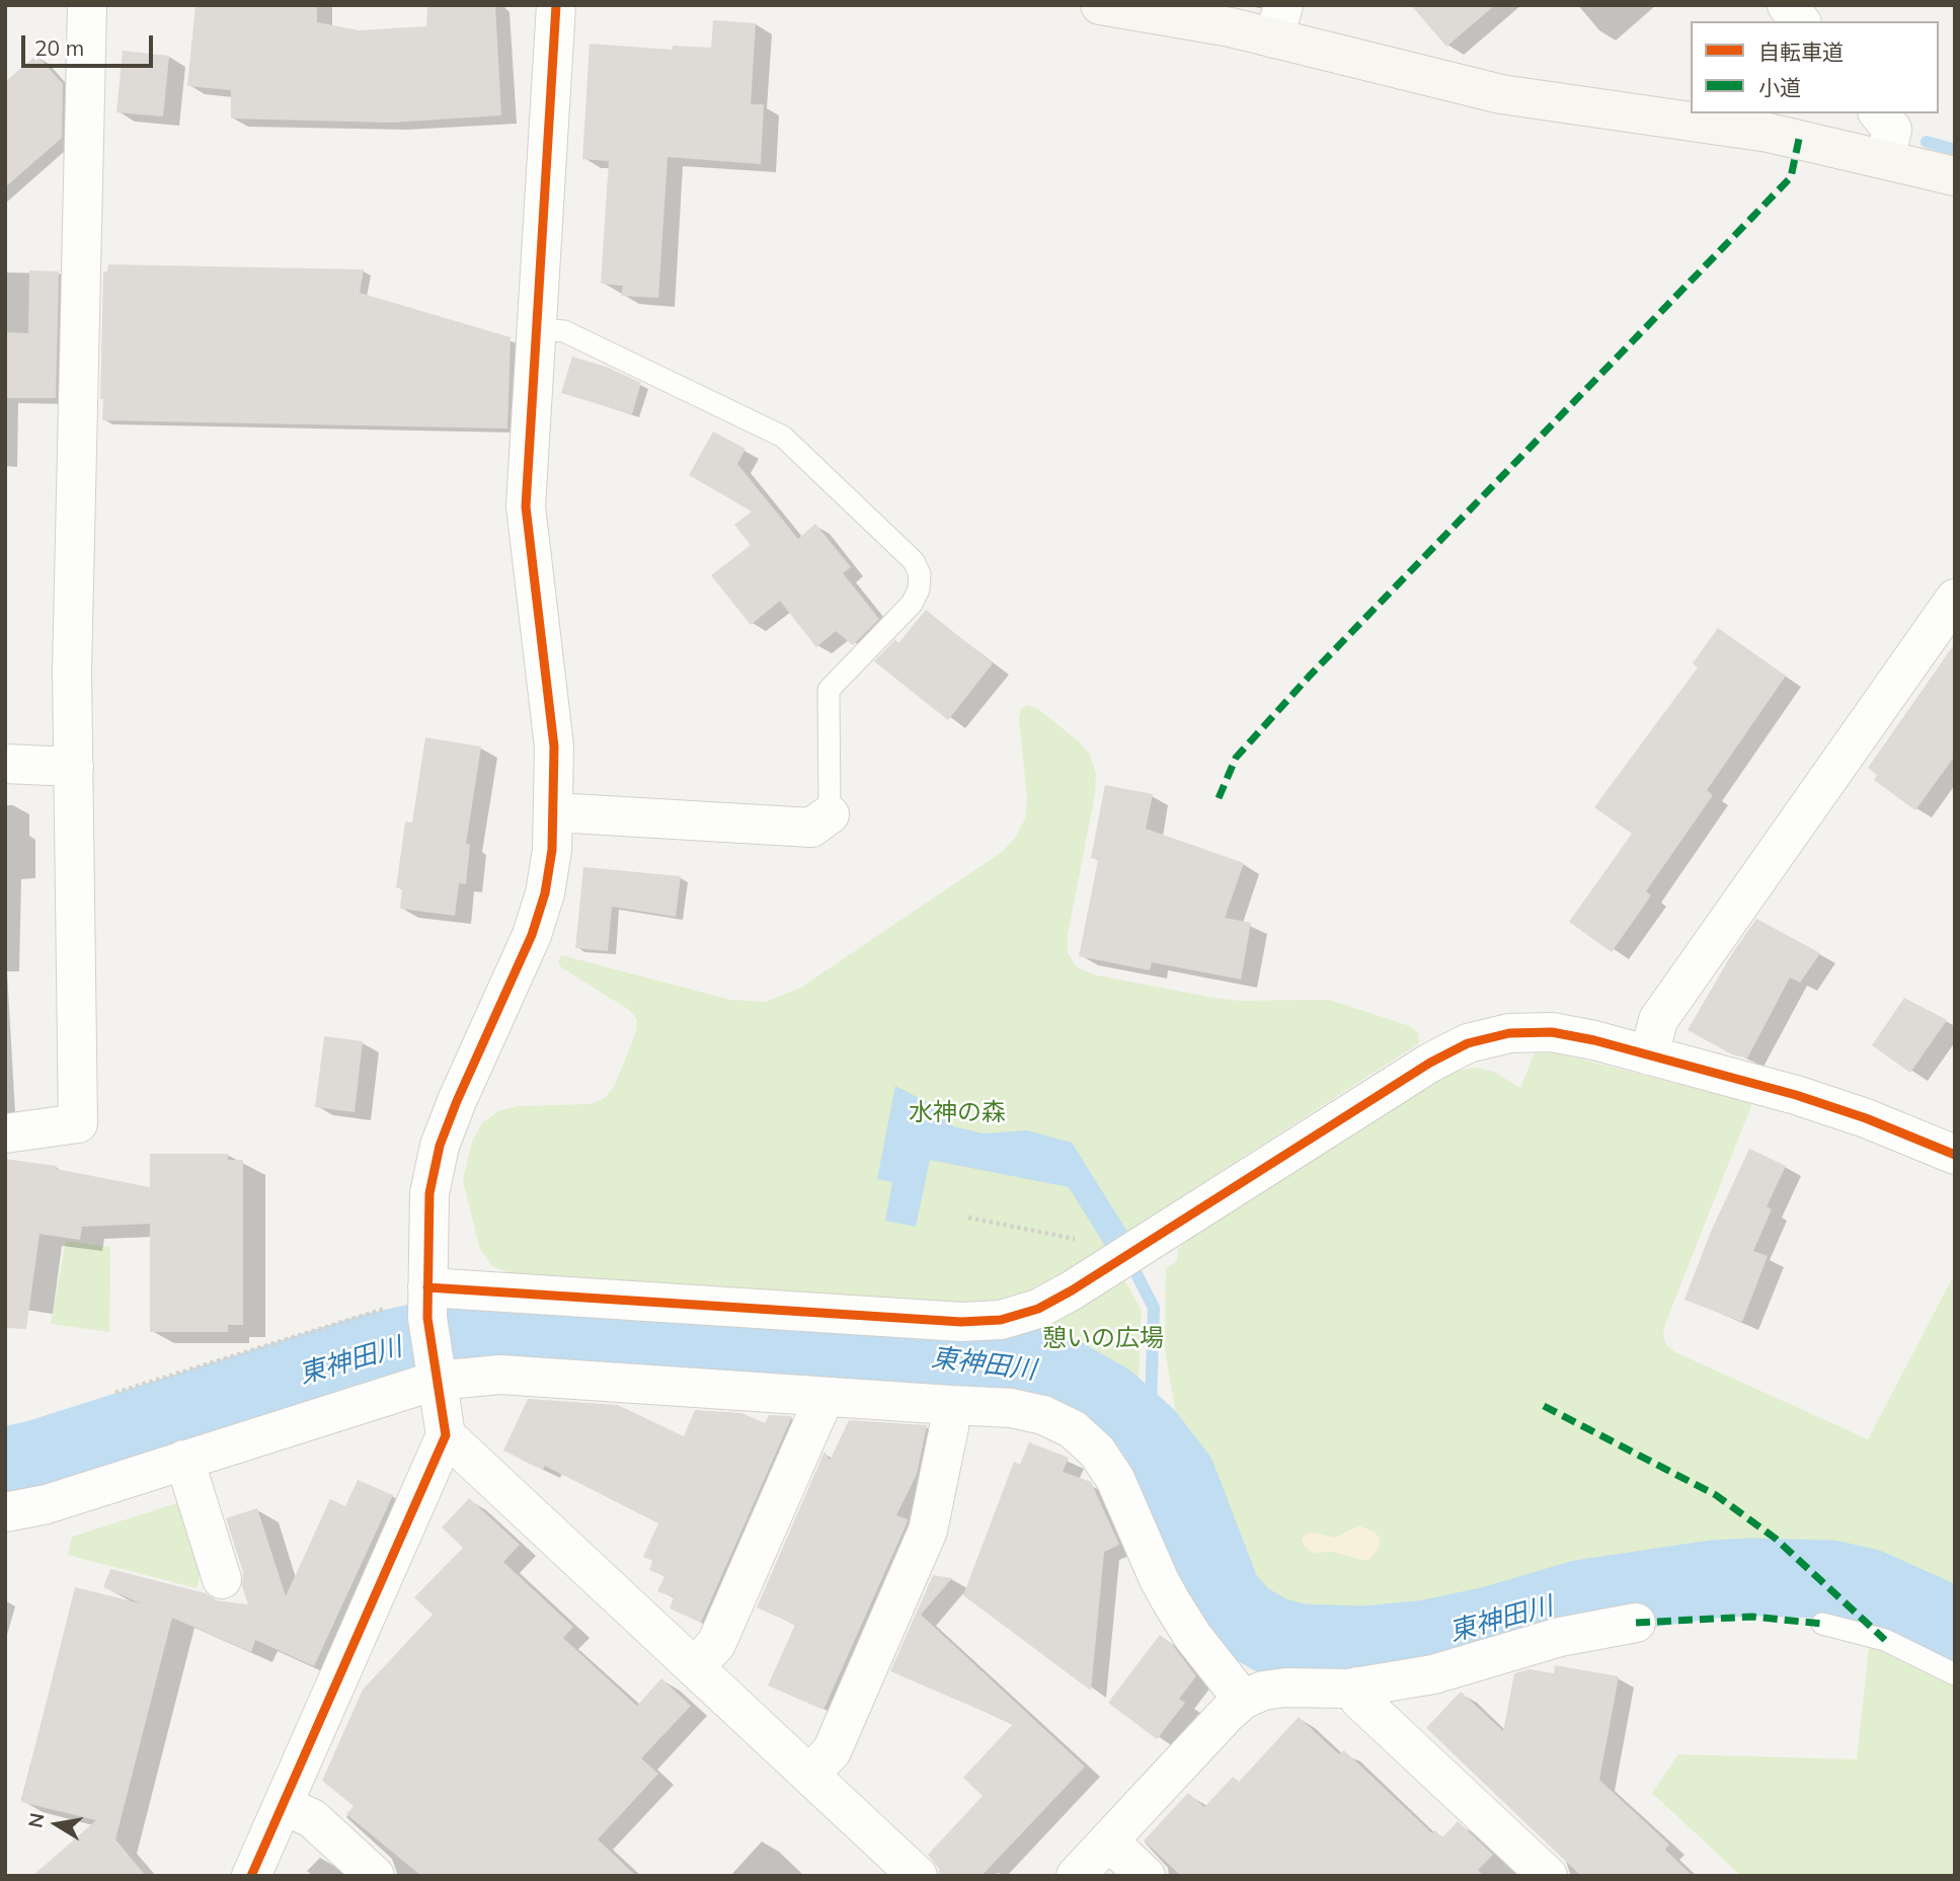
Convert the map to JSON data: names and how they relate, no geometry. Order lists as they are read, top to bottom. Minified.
{"water":["東神田川"],"parks":["水神の森","憩いの広場"],"legend":["自転車道","小道"],"scale_bar":"20 m","north":"left"}
